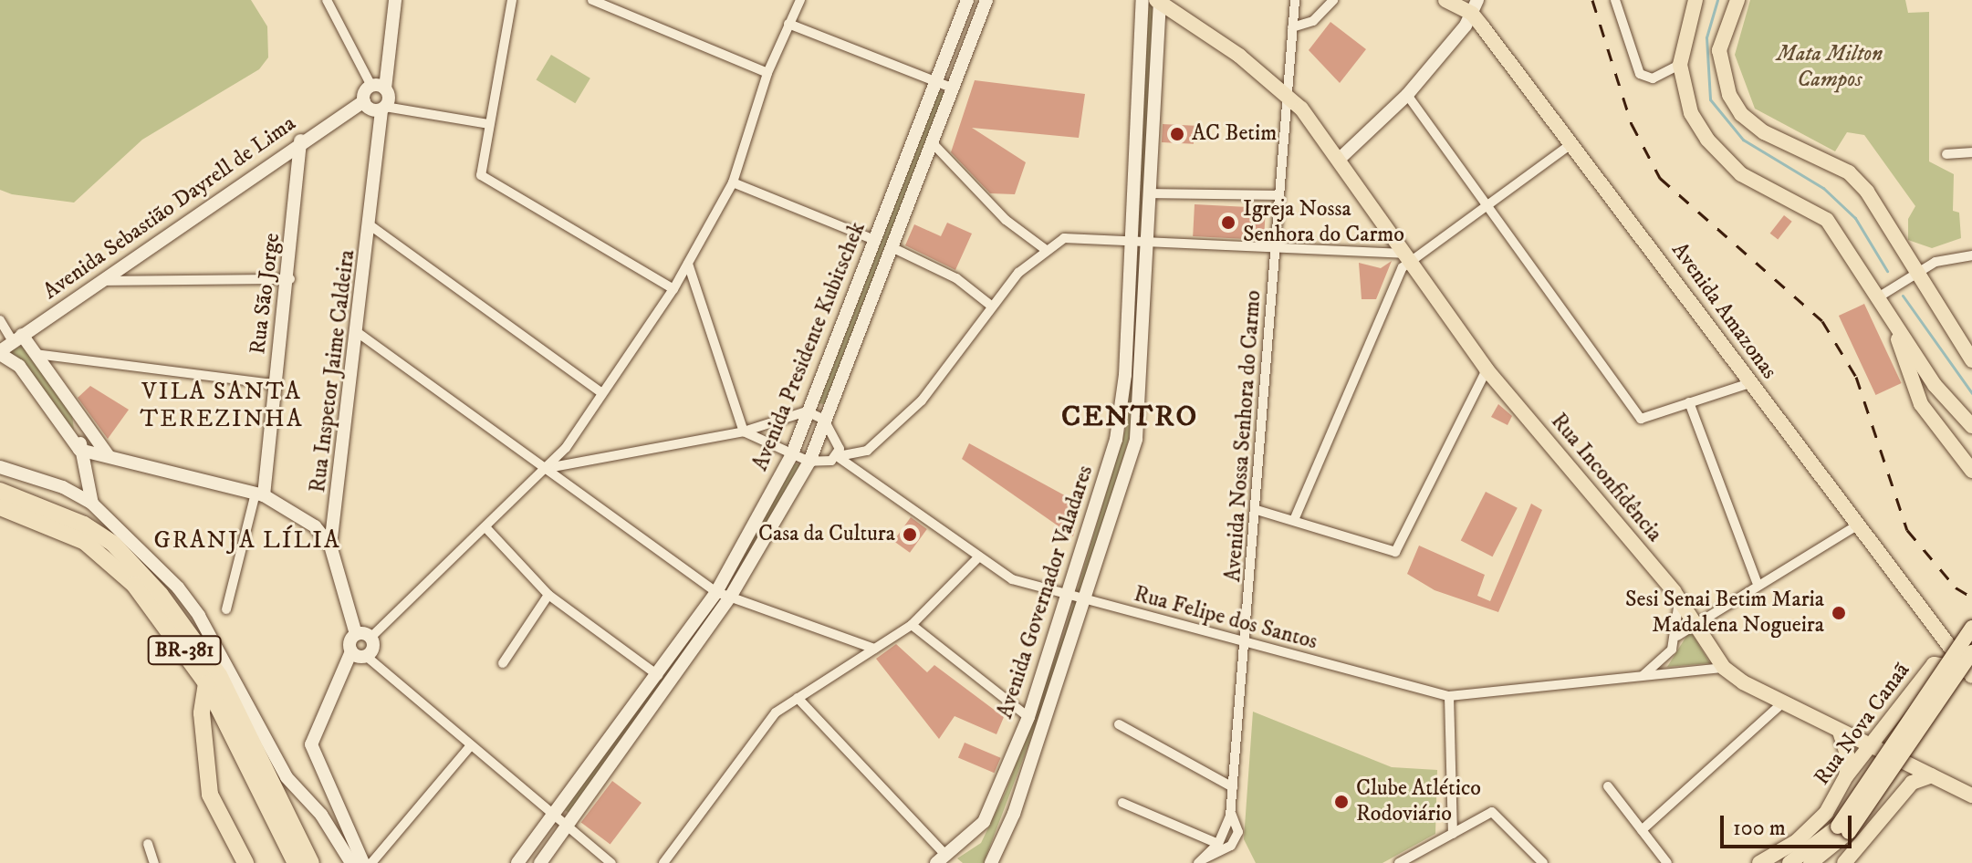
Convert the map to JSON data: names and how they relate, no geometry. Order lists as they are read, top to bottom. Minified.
{"streets":{"highway":["BR-381"],"main road":["Avenida Amazonas","Rua Inconfidência","Rua Nova Canaã"],"street":["Avenida Sebastião Dayrell de Lima","Rua São Jorge","Avenida Presidente Kubitschek","Rua Inspetor Jaime Caldeira","Avenida Nossa Senhora do Carmo","Avenida Governador Valadares","Rua Felipe dos Santos"]},"crossings":[["Avenida Sebastião Dayrell de Lima","Rua São Jorge"],["Avenida Amazonas","Rua Nova Canaã"],["Avenida Nossa Senhora do Carmo","Rua Inconfidência"],["Avenida Nossa Senhora do Carmo","Rua Felipe dos Santos"],["Rua Inconfidência","Avenida Governador Valadares"],["Rua Inconfidência","Rua Felipe dos Santos"],["Rua Inconfidência","Rua Nova Canaã"],["Avenida Governador Valadares","Rua Felipe dos Santos"]],"districts":["VILA SANTA TEREZINHA","CENTRO","GRANJA LÍLIA"],"parks":["Mata Milton Campos"],"places":["AC Betim","Igreja Nossa Senhora do Carmo","Casa da Cultura","Sesi Senai Betim Maria Madalena Nogueira","Clube Atlético Rodoviário"],"scale_bar":"100 m"}
